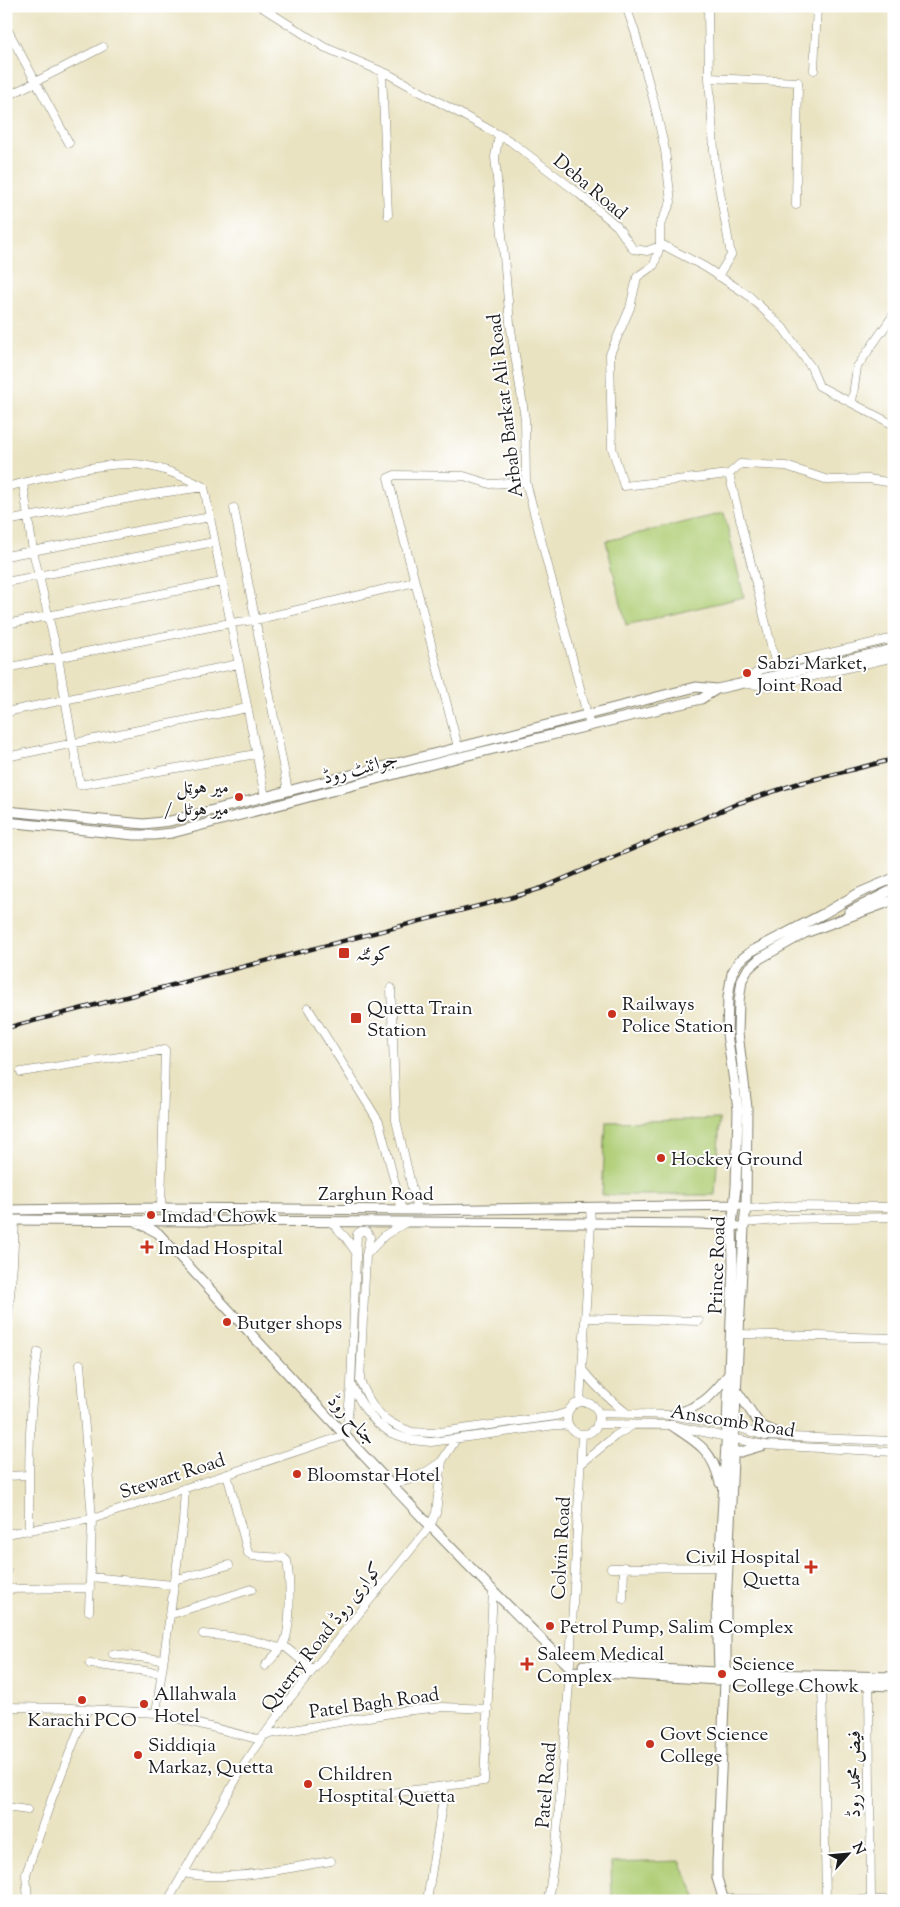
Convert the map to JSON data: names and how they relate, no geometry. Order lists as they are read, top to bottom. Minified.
{"streets":{"main road":["جوائنٹ روڈ","Zarghun Road","Prince Road","جناح روڈ"],"street":["Deba Road","Arbab Barkat Ali Road","Anscomb Road","Stewart Road","Colvin Road","Querry Road کواری روڈ","Patel Bagh Road","فیض محمد روڈ","Patel Road"]},"crossings":[["Deba Road","Arbab Barkat Ali Road"],["Arbab Barkat Ali Road","جوائنٹ روڈ"],["Zarghun Road","Prince Road"],["Zarghun Road","جناح روڈ"],["Prince Road","Anscomb Road"],["جناح روڈ","Stewart Road"],["جناح روڈ","Colvin Road"],["جناح روڈ","Querry Road کواری روڈ"],["جناح روڈ","Patel Road"],["Anscomb Road","Colvin Road"],["Colvin Road","Patel Road"],["Querry Road کواری روڈ","Patel Bagh Road"]],"places":{"other":["Sabzi Market, Joint Road","میر هوټل / میر ہوٹل","Railways Police Station","Hockey Ground","Imdad Chowk","Butger shops","Bloomstar Hotel","Petrol Pump, Salim Complex","Science College Chowk","Karachi PCO","Allahwala Hotel","Govt Science College","Siddiqia Markaz, Quetta","Children Hosptital Quetta"],"transit":["کوئٹہ","Quetta Train Station"],"health":["Imdad Hospital","Civil Hospital Quetta","Saleem Medical Complex"]},"north":"top right"}
